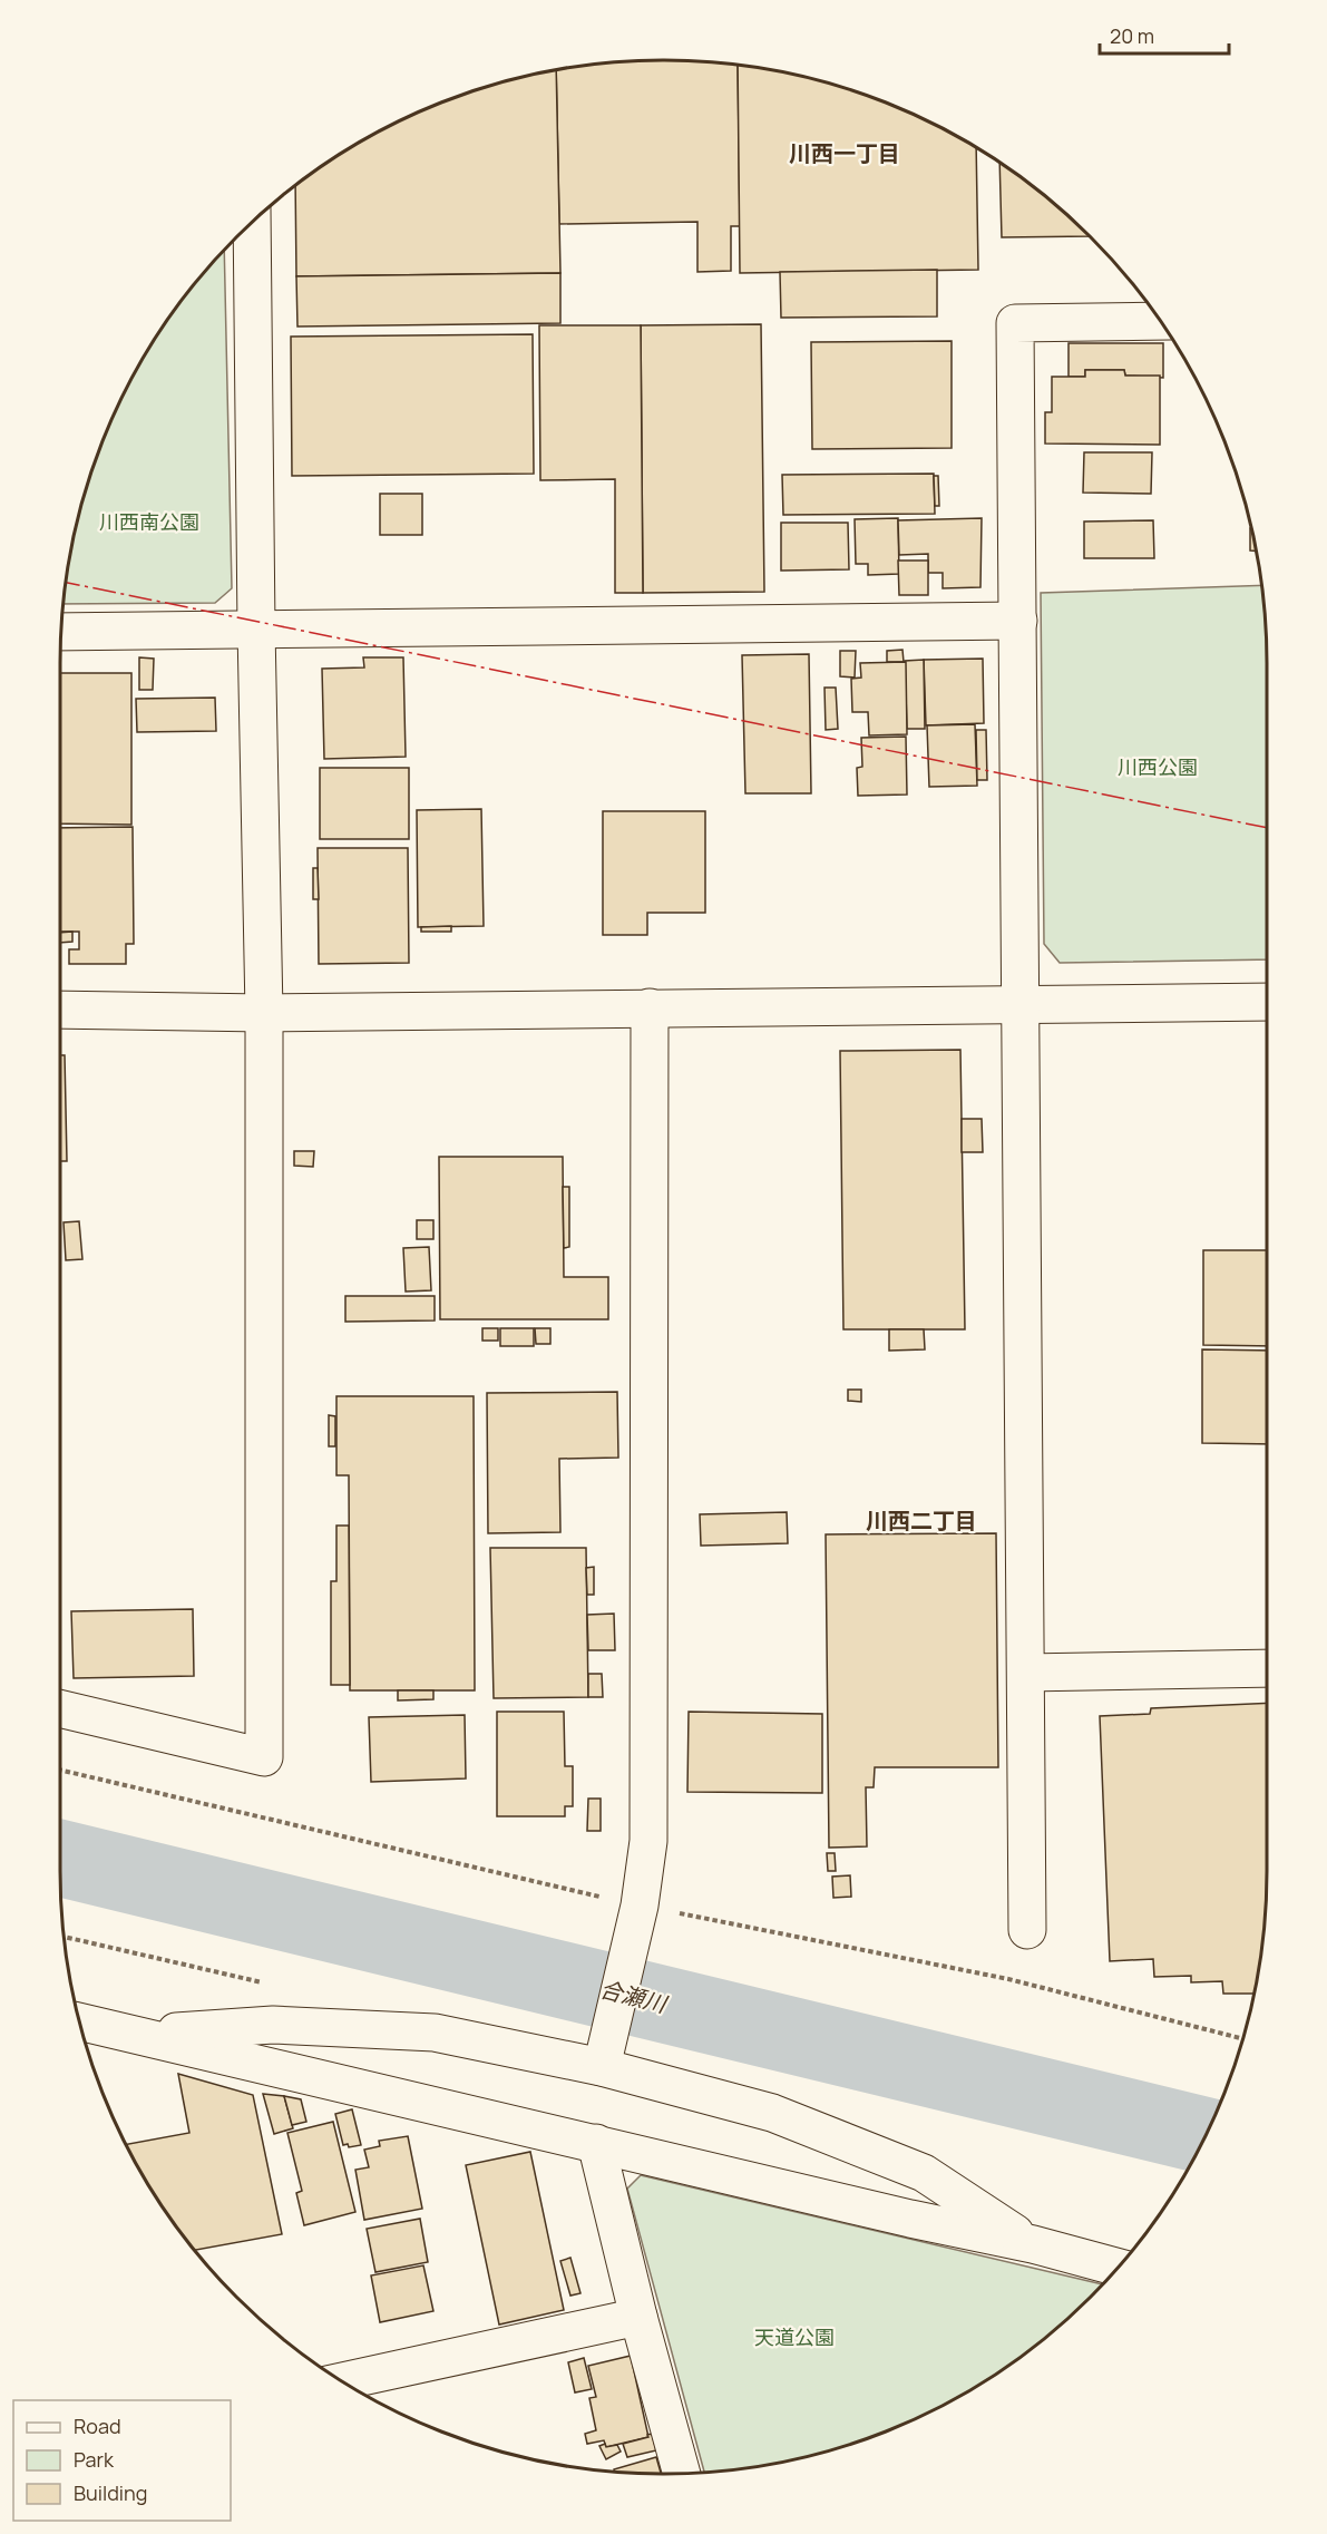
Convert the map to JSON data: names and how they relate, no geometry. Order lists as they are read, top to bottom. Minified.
{"districts":["川西一丁目","川西二丁目"],"water":["合瀬川"],"parks":["川西南公園","川西公園","天道公園"],"legend":["Road","Park","Building"],"scale_bar":"20 m"}
